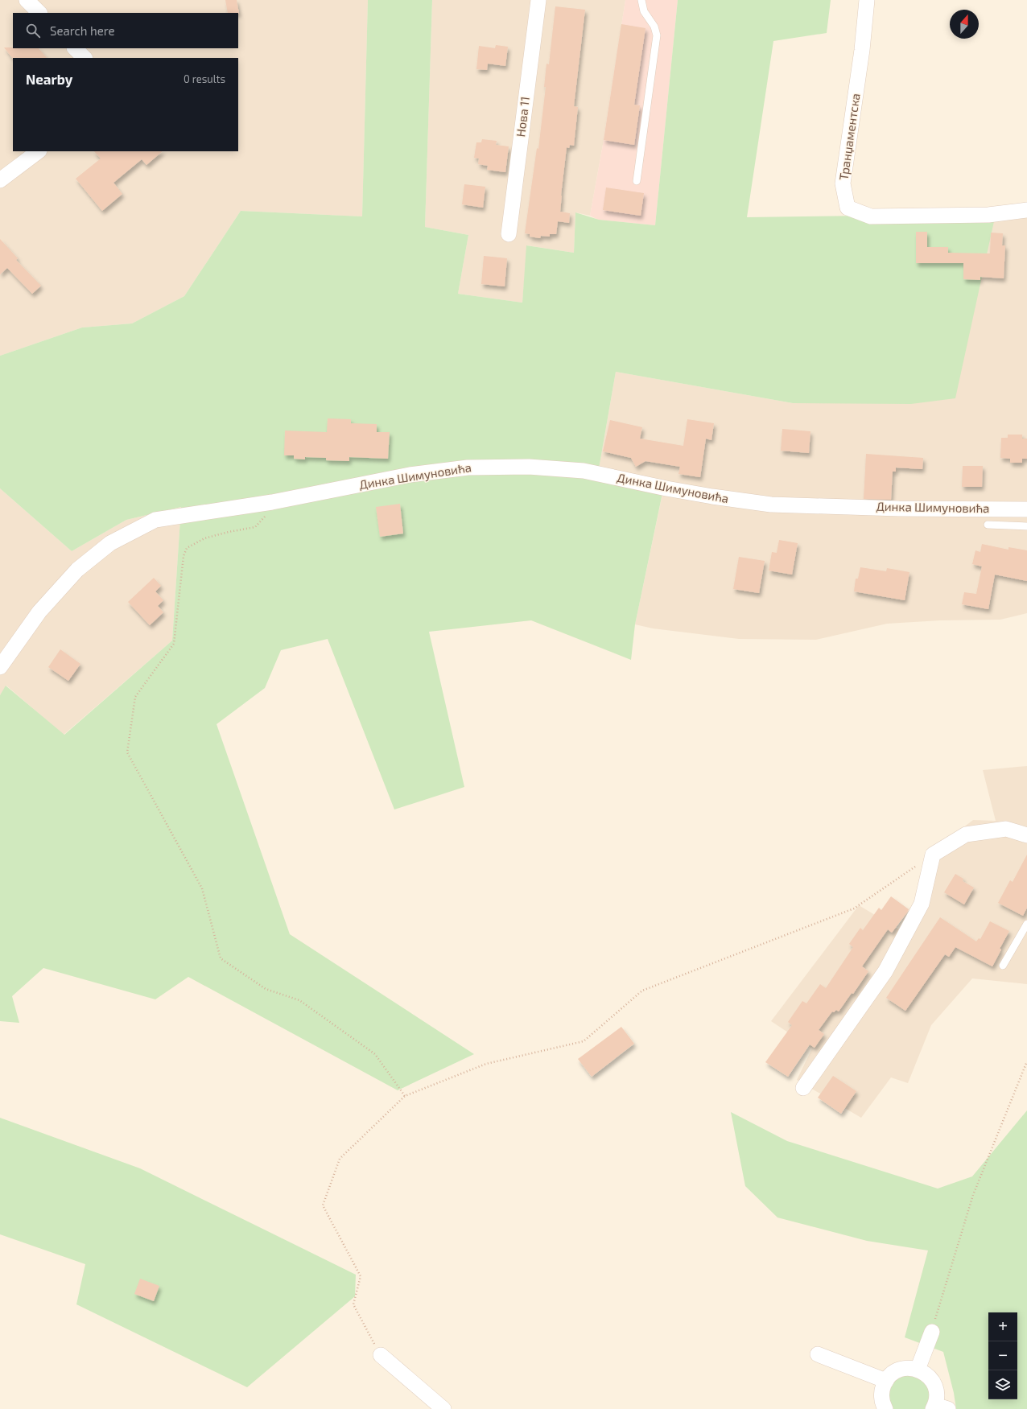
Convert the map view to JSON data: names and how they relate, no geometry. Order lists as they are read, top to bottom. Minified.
{"streets":{"street":["Нова 11","Транџаментска","Динка Шимуновића"]},"north":"top","page":{"search":"Search here","heading":["Nearby","0 results"],"map_buttons":["+","−"]}}
